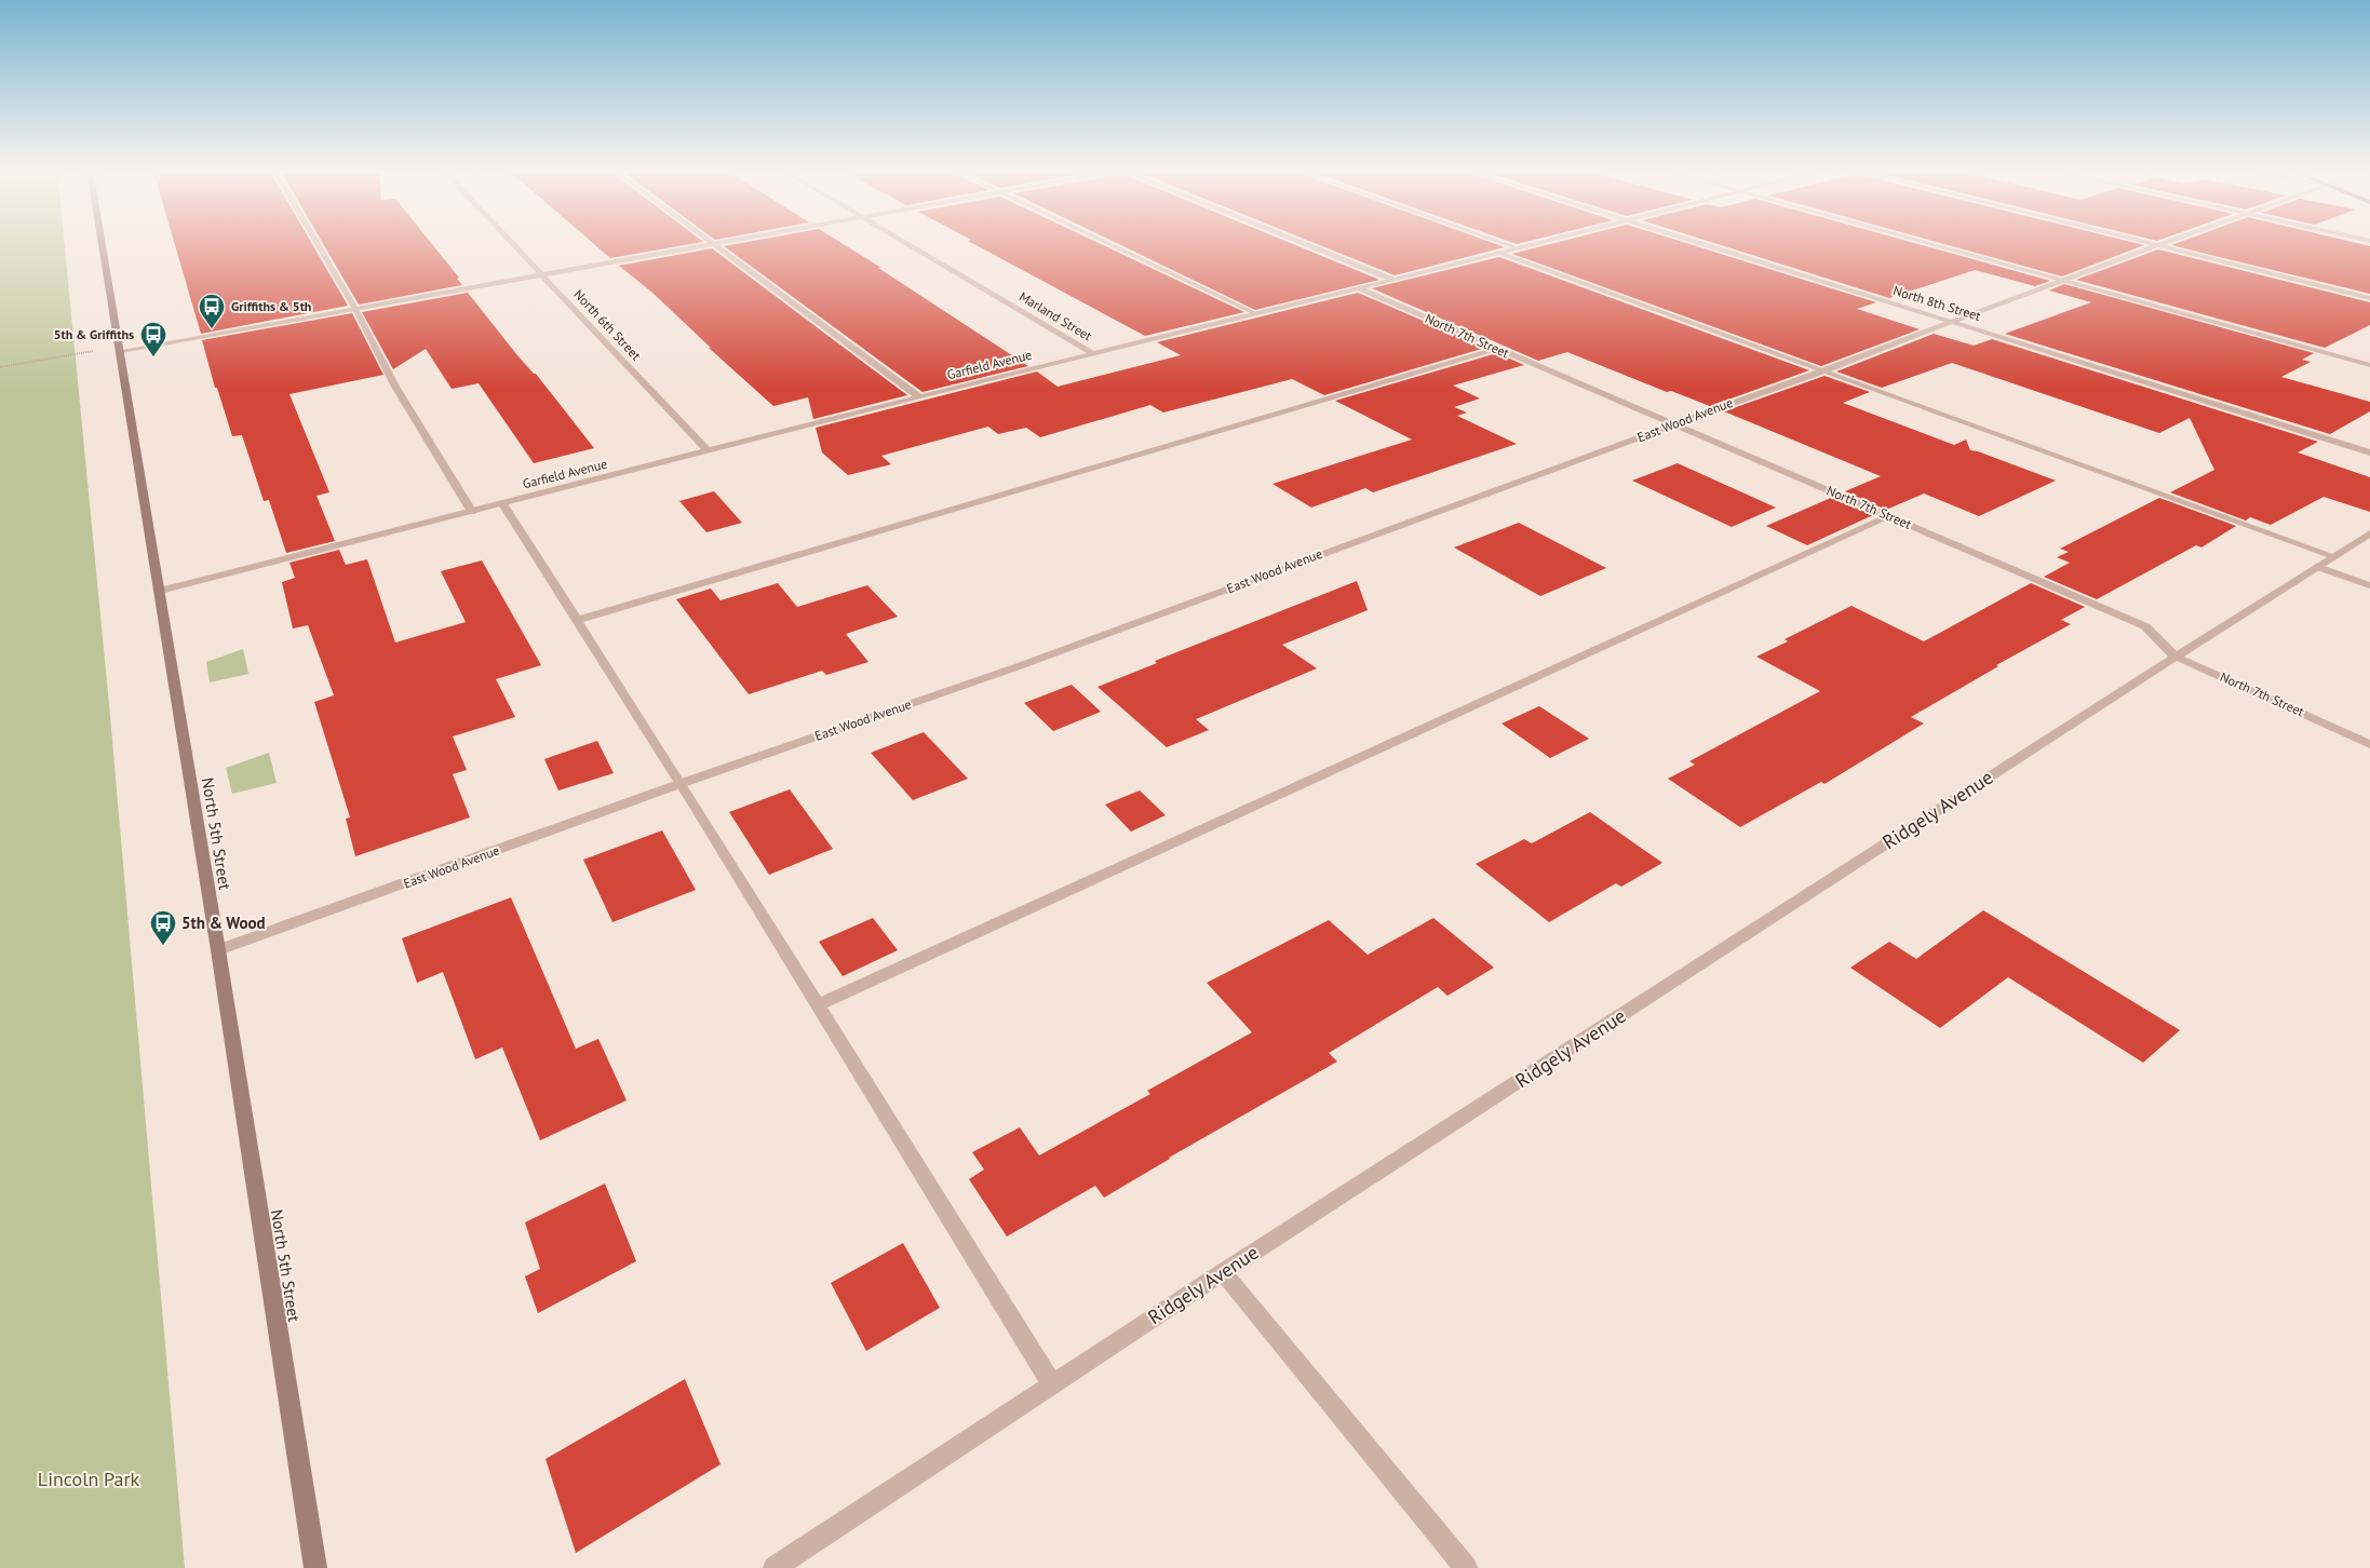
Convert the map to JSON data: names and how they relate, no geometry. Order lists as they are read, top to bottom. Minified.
{"streets":{"main road":["North 5th Street"],"street":["North 8th Street","Marland Street","North 6th Street","North 7th Street","Garfield Avenue","East Wood Avenue","Ridgely Avenue"]},"crossings":[["North 8th Street","East Wood Avenue"],["Marland Street","Garfield Avenue"],["North 6th Street","Garfield Avenue"],["North 7th Street","Garfield Avenue"],["North 7th Street","East Wood Avenue"],["North 7th Street","Ridgely Avenue"],["Garfield Avenue","North 5th Street"],["East Wood Avenue","North 5th Street"]],"parks":["Lincoln Park"],"places":{"bus stop":["Griffiths & 5th","5th & Griffiths","5th & Wood"]}}
